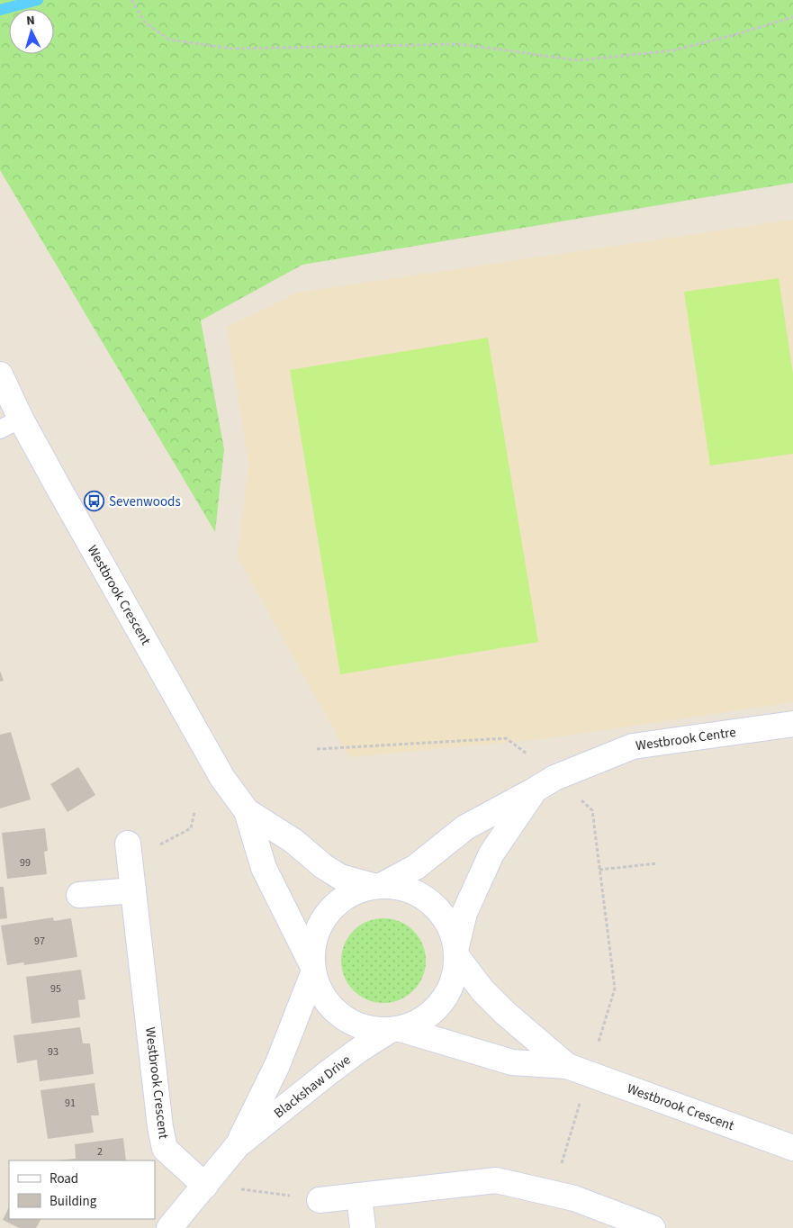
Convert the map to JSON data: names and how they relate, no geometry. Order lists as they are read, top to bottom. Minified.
{"streets":{"street":["Westbrook Crescent","Westbrook Centre","Blackshaw Drive"]},"crossings":[["Westbrook Crescent","Westbrook Centre"],["Westbrook Crescent","Blackshaw Drive"],["Westbrook Centre","Blackshaw Drive"]],"places":{"bus stop":["Sevenwoods"]},"house_numbers":["99","97","95","93","91","2"],"legend":["Road","Building"],"north":"top"}
